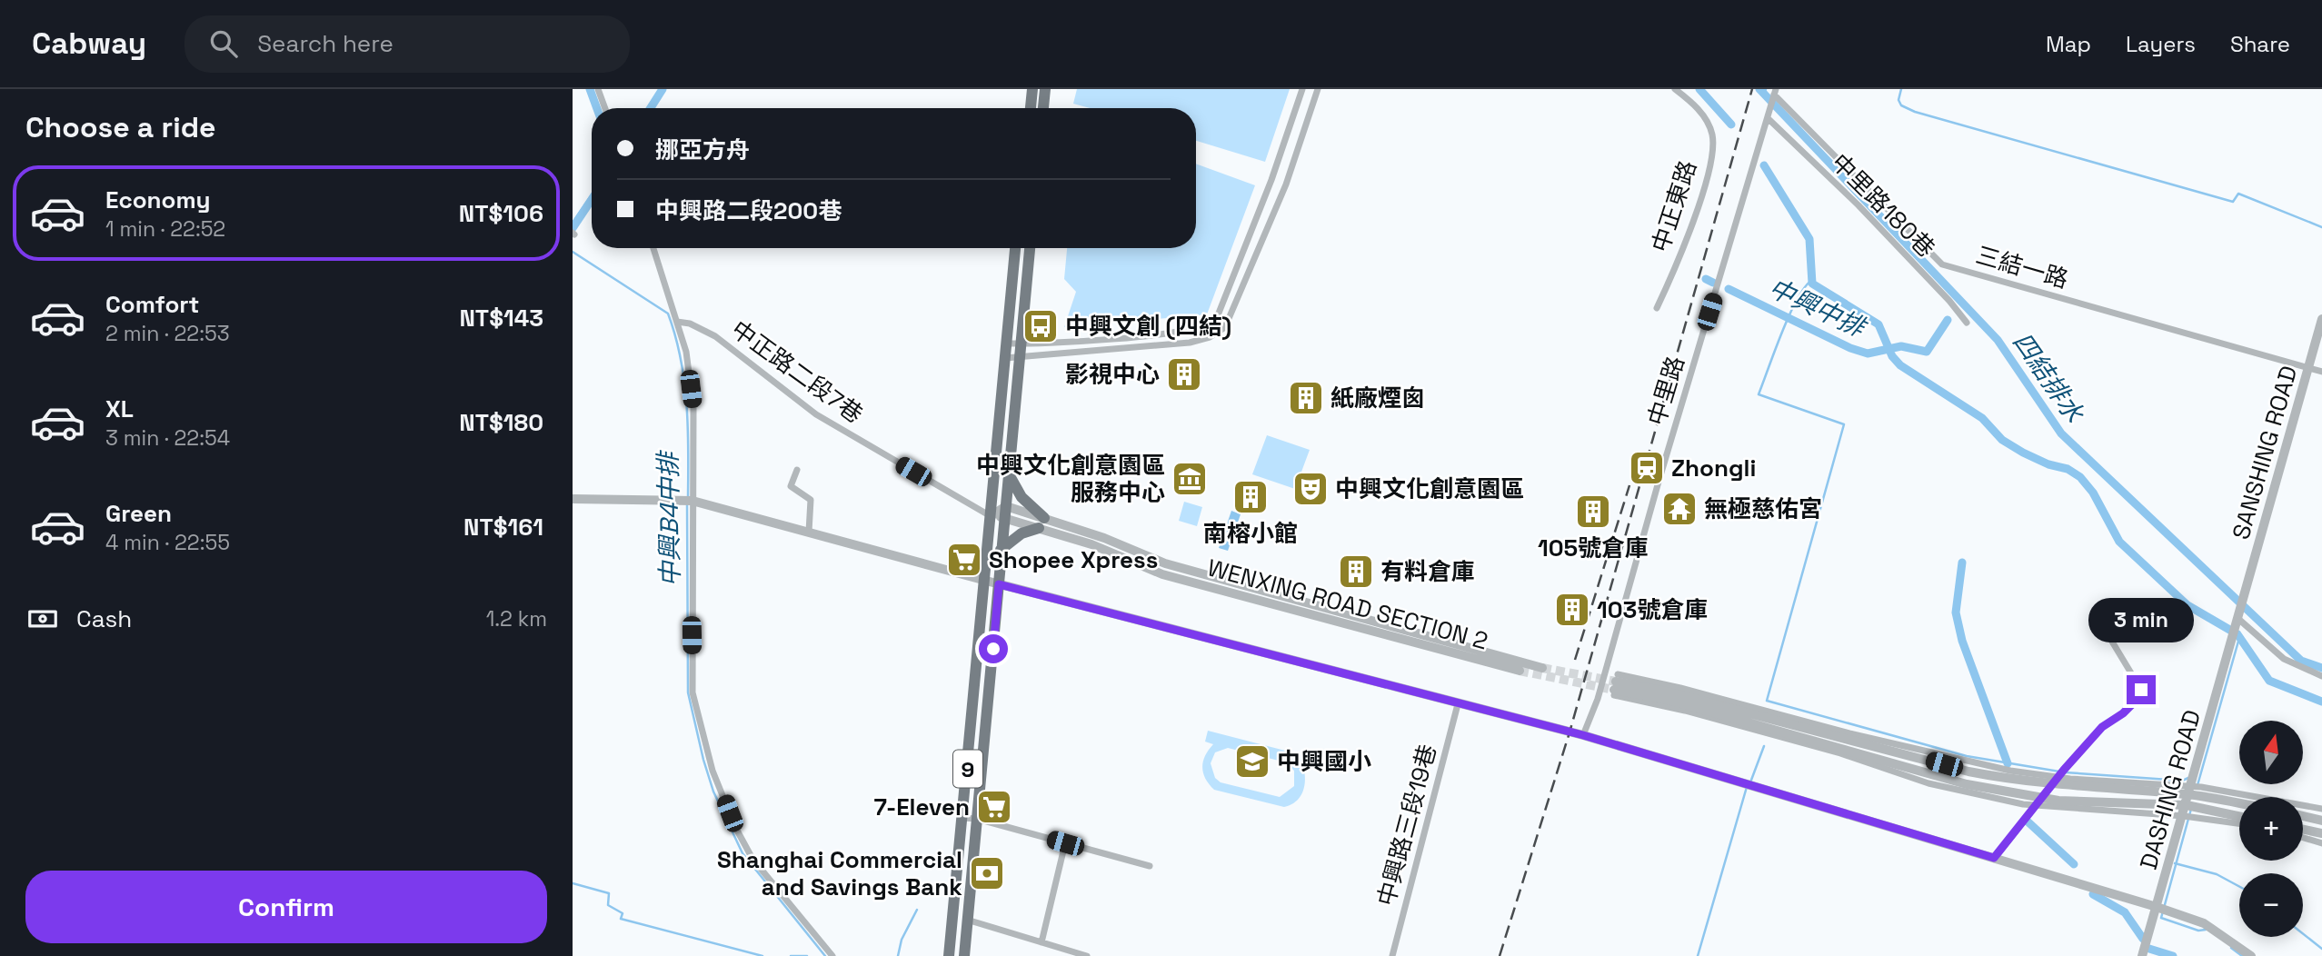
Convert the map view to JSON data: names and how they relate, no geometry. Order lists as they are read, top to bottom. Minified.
{"streets":{"main road":["9"],"street":["中里路180巷","中正東路","三結一路","中正路二段7巷","中里路","SANSHING ROAD","WENXING ROAD SECTION 2","DASHING ROAD","中興路三段19巷"]},"crossings":[["中里路180巷","中里路"],["三結一路","中里路"],["三結一路","SANSHING ROAD"],["中正路二段7巷","WENXING ROAD SECTION 2"],["中正路二段7巷","9"],["SANSHING ROAD","DASHING ROAD"],["WENXING ROAD SECTION 2","9"]],"water":["中興中排","四結排水","中興B4中排"],"places":{"bus stop":["中興文創 (四結)"],"building":["影視中心","紙廠煙囪","南榕小館","105號倉庫","有料倉庫","103號倉庫"],"station":["Zhongli"],"museum":["中興文化創意園區 服務中心"],"theatre":["中興文化創意園區"],"temple":["無極慈佑宮"],"supermarket":["Shopee Xpress","7-Eleven"],"school or university":["中興國小"],"bank":["Shanghai Commercial and Savings Bank"]},"north":"top","page":{"header":"Cabway","search":"Search here","nav":["Map","Layers","Share"],"heading":"Choose a ride","banner":["挪亞方舟","中興路二段200巷"],"list":[{"name":"Economy","note":"1 min · 22:52","value":"NT$106"},{"name":"Comfort","note":"2 min · 22:53","value":"NT$143"},{"name":"XL","note":"3 min · 22:54","value":"NT$180"},{"name":"Green","note":"4 min · 22:55","value":"NT$161"}],"pay":["Cash","1.2 km"],"bubble":"3 min","map_buttons":["+","−"],"buttons":"Confirm"}}
